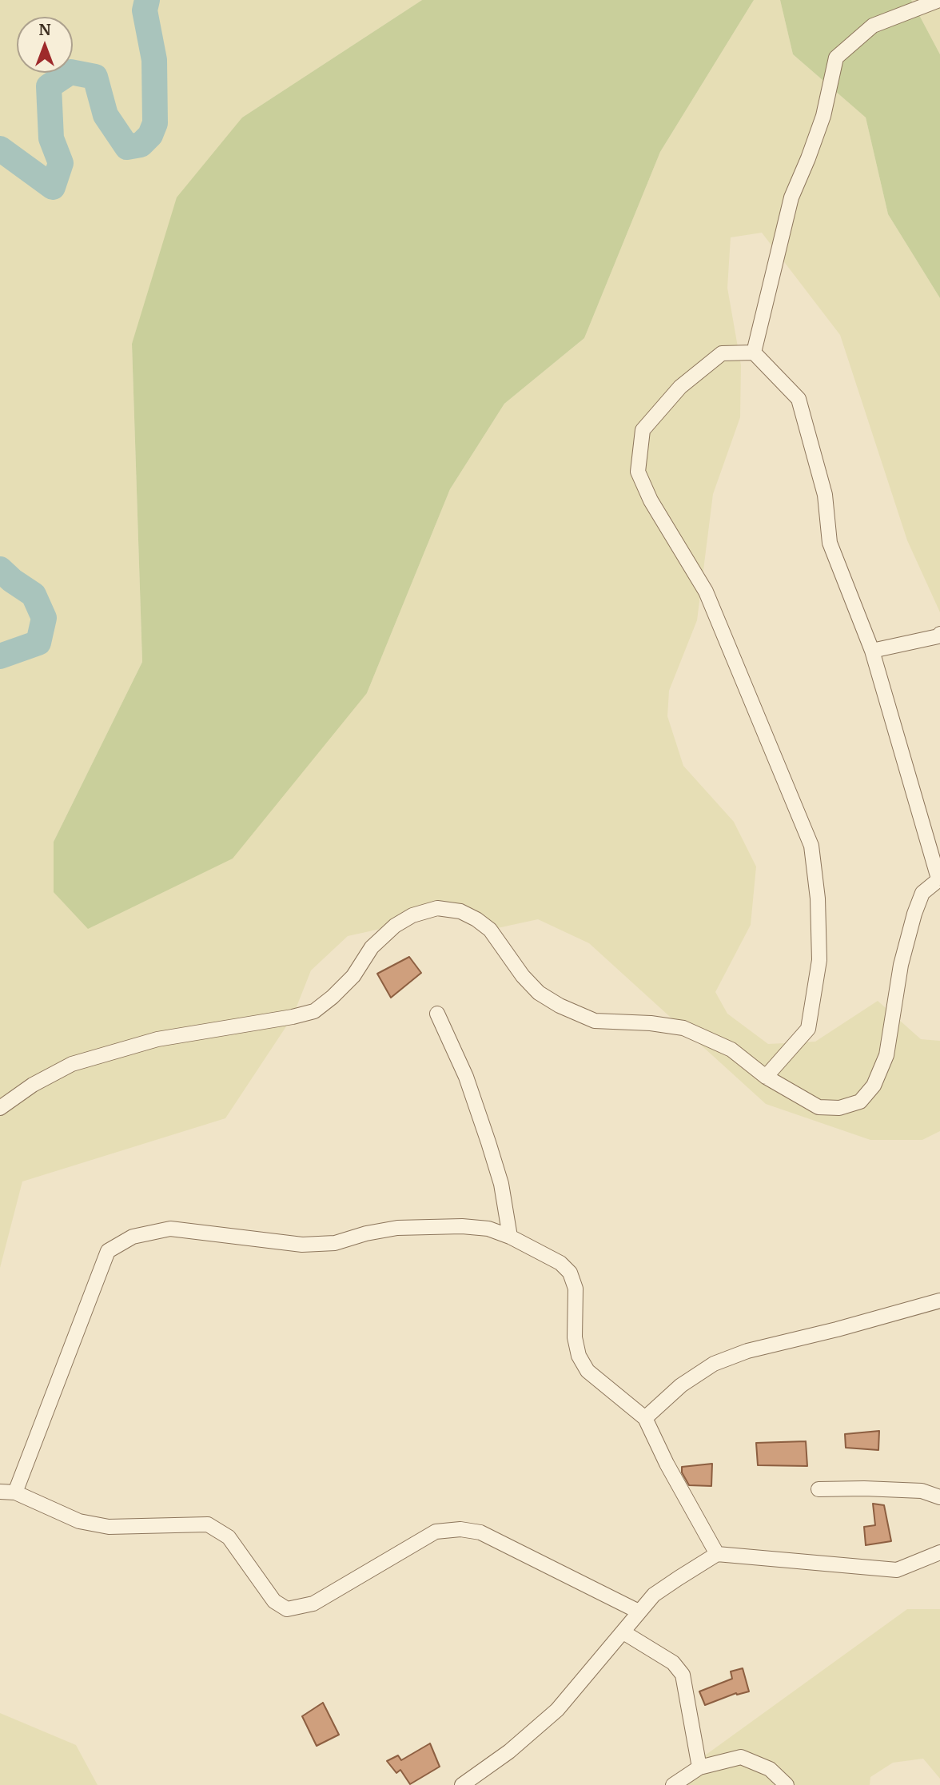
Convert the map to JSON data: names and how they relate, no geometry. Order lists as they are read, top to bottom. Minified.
{"north":"top"}
